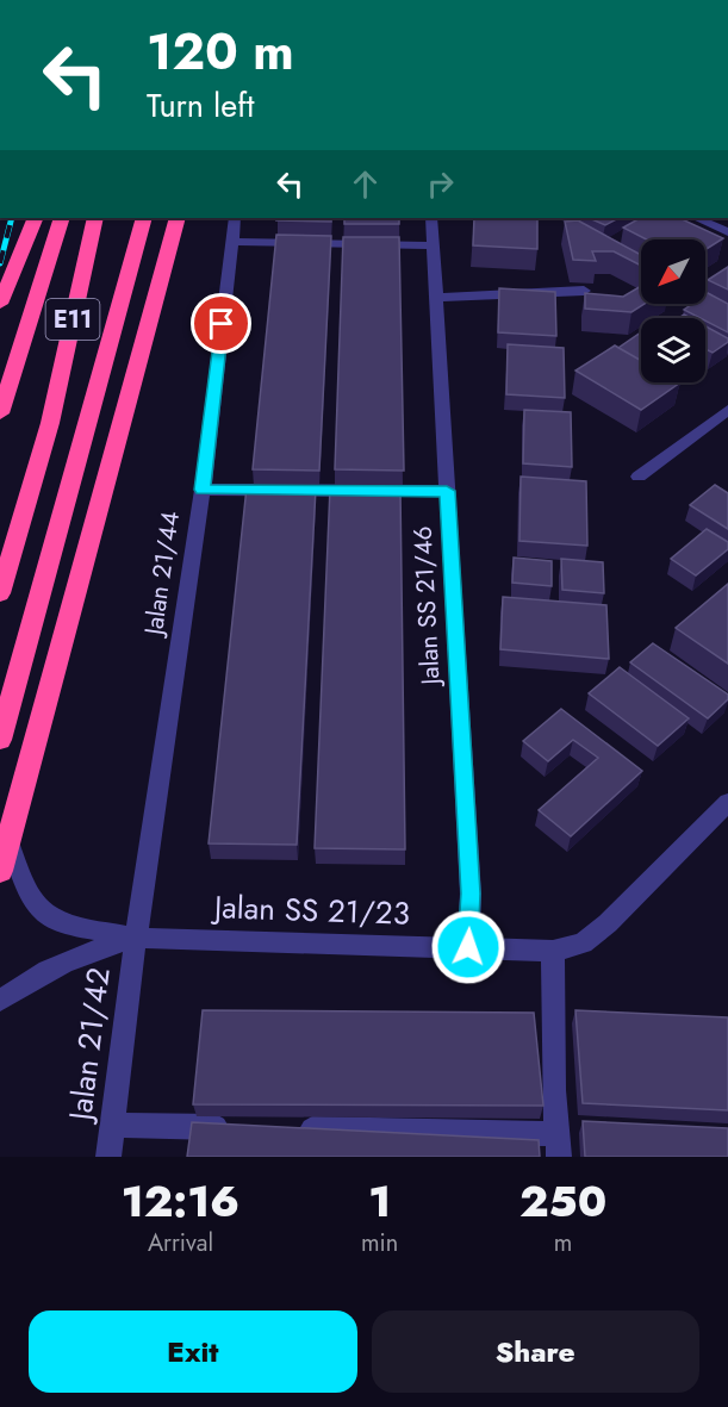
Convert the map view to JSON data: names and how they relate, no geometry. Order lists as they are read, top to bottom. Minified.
{"streets":{"highway":["E11"],"street":["Jalan 21/44","Jalan SS 21/46","Jalan SS 21/23","Jalan 21/42"]},"crossings":[["Jalan 21/44","Jalan SS 21/23"],["Jalan 21/44","Jalan 21/42"],["Jalan SS 21/46","Jalan SS 21/23"],["Jalan SS 21/23","Jalan 21/42"]],"north":"bottom left","page":{"turn":["120 m","Turn left"],"eta":["12:16","Arrival","1","min","250","m"],"buttons":["Exit","Share"]}}
